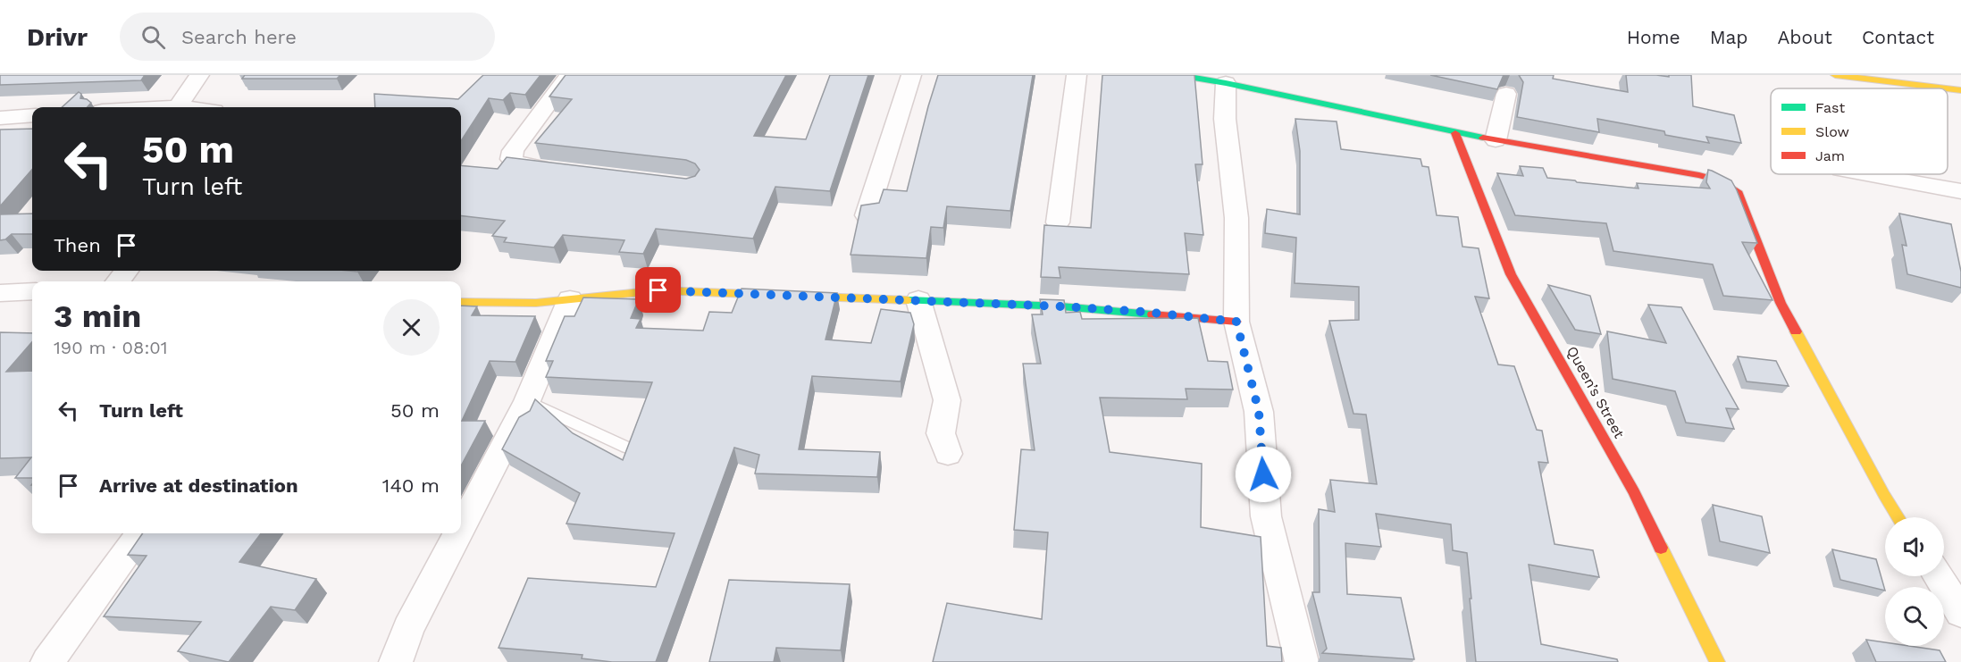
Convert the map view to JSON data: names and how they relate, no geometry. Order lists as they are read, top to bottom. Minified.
{"streets":{"street":["Queen’s Street"]},"legend":["Fast","Slow","Jam"],"page":{"header":"Drivr","search":"Search here","nav":["Home","Map","About","Contact"],"turn":["50 m","Turn left"],"then":"Then","heading":["3 min","190 m · 08:01"],"list":[{"name":"Turn left","value":"50 m"},{"name":"Arrive at destination","value":"140 m"}]}}
